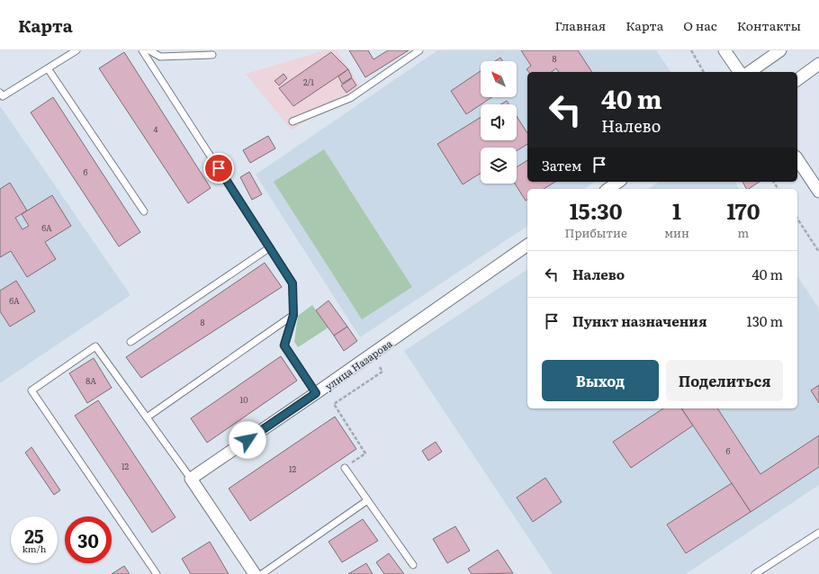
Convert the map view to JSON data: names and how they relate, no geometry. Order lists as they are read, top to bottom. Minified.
{"streets":{"street":["улица Назарова"]},"house_numbers":["8","2/1","4","6","6А","6А","8","8А","10","6","12","12"],"north":"top left","page":{"header":"Карта","nav":["Главная","Карта","О нас","Контакты"],"turn":["40 m","Налево"],"then":"Затем","eta":["15:30","Прибытие","1","мин","170","m"],"list":[{"name":"Налево","value":"40 m"},{"name":"Пункт назначения","value":"130 m"}],"buttons":["Выход","Поделиться"],"speed":"25 km/h","limit":"30"}}
